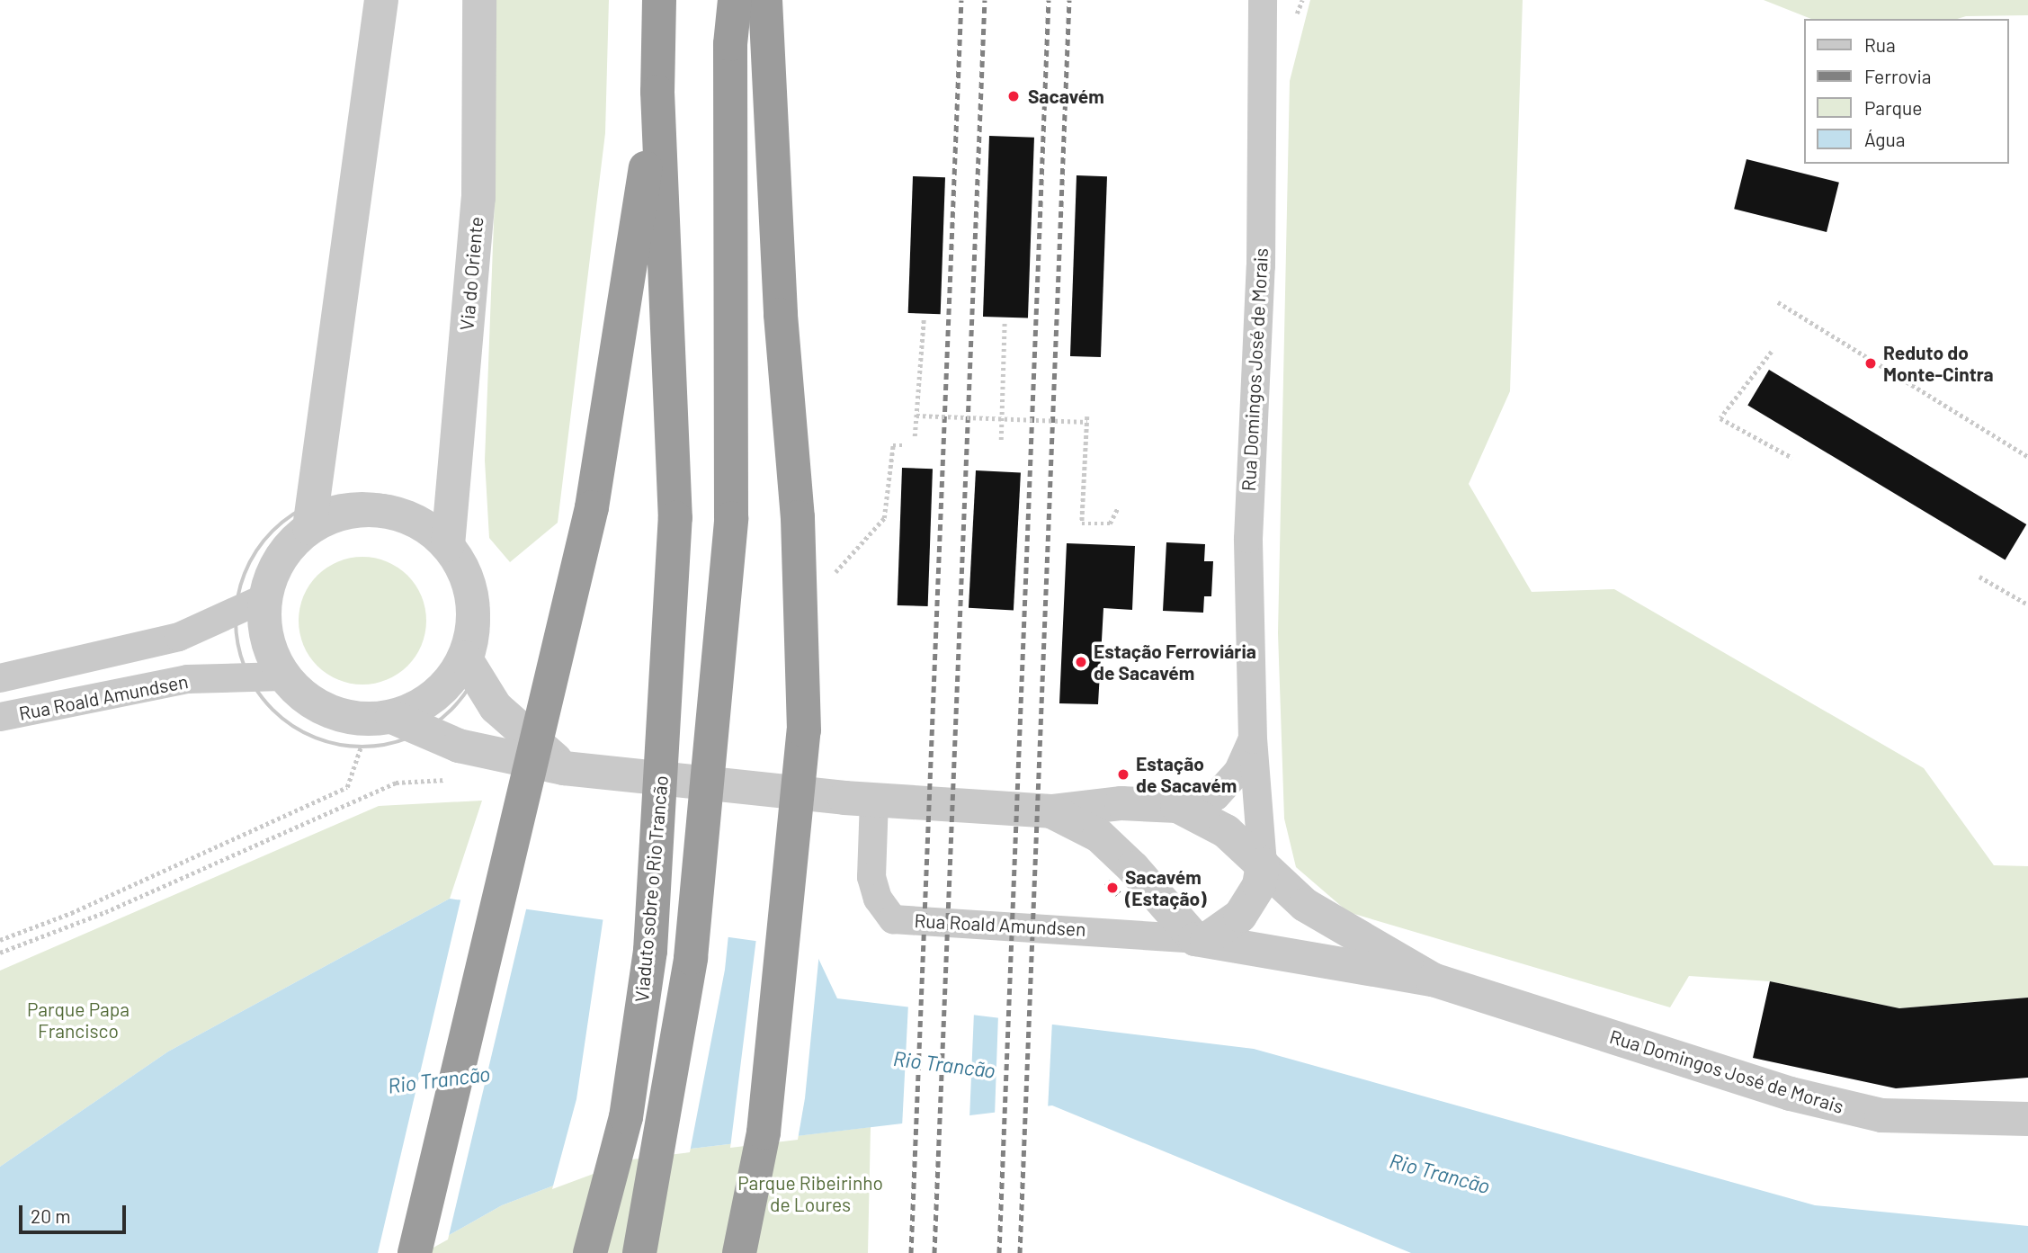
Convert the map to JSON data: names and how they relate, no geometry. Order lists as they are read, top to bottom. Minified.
{"streets":{"highway":["Viaduto sobre o Rio Trancão"],"street":["Via do Oriente","Rua Domingos José de Morais","Rua Roald Amundsen"]},"crossings":[["Via do Oriente","Rua Roald Amundsen"],["Rua Domingos José de Morais","Rua Roald Amundsen"]],"water":["Rio Trancão"],"parks":["Parque Papa Francisco","Parque Ribeirinho de Loures"],"places":["Sacavém","Reduto do Monte-Cintra","Estação Ferroviária de Sacavém","Estação de Sacavém","Sacavém (Estação)"],"legend":["Rua","Ferrovia","Parque","Água"],"scale_bar":"20 m"}
